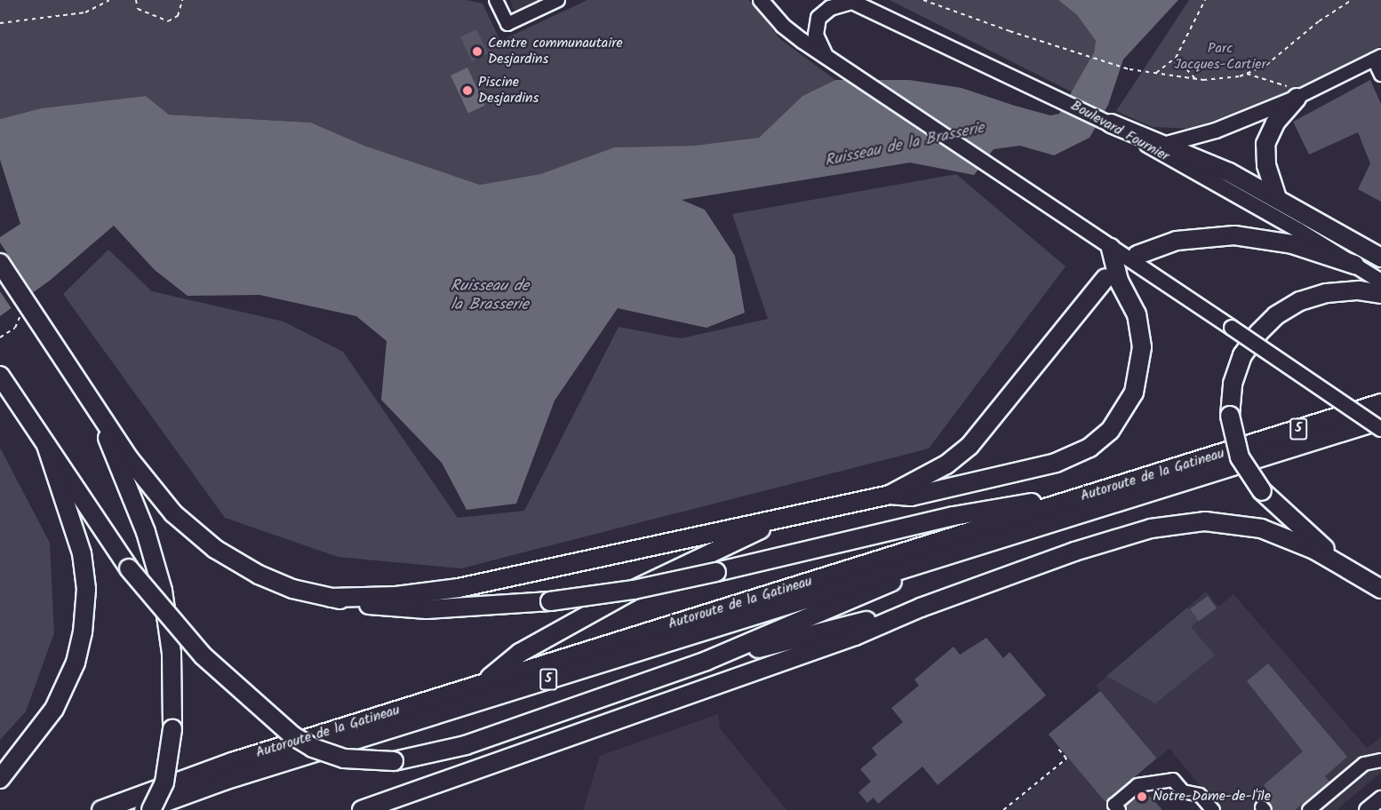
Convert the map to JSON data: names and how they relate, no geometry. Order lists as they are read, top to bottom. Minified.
{"streets":{"highway":["5","Autoroute de la Gatineau"],"main road":["Boulevard Fournier"]},"water":["Ruisseau de la Brasserie"],"parks":["Parc Jacques-Cartier"],"places":["Centre communautaire Desjardins","Piscine Desjardins","Notre-Dame-de-l'île"]}
